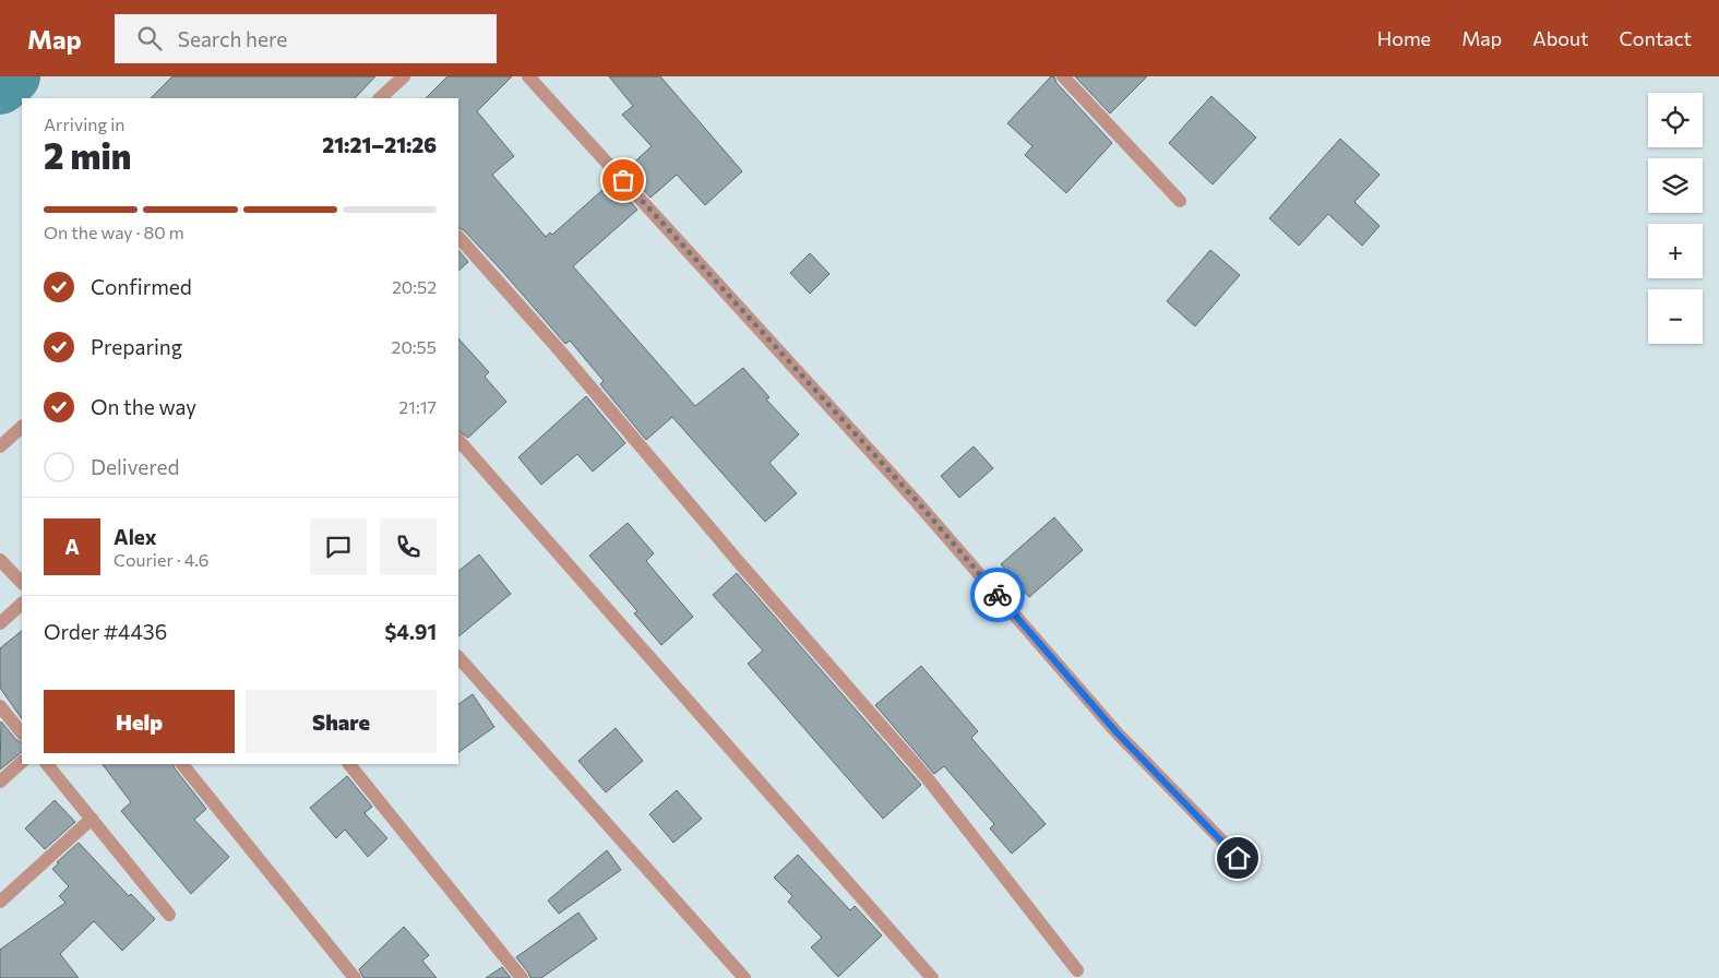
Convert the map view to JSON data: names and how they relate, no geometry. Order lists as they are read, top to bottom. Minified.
{"page":{"header":"Map","search":"Search here","nav":["Home","Map","About","Contact"],"map_buttons":["+","−"],"heading":["2 min","Arriving in","21:21–21:26"],"panel":["Alex","Courier · 4.6","Order #4436","$4.91"],"bar":"On the way · 80 m","list":[["Confirmed","20:52"],["Preparing","20:55"],["On the way","21:17"],"Delivered"],"round":"A","buttons":["Help","Share"]}}
